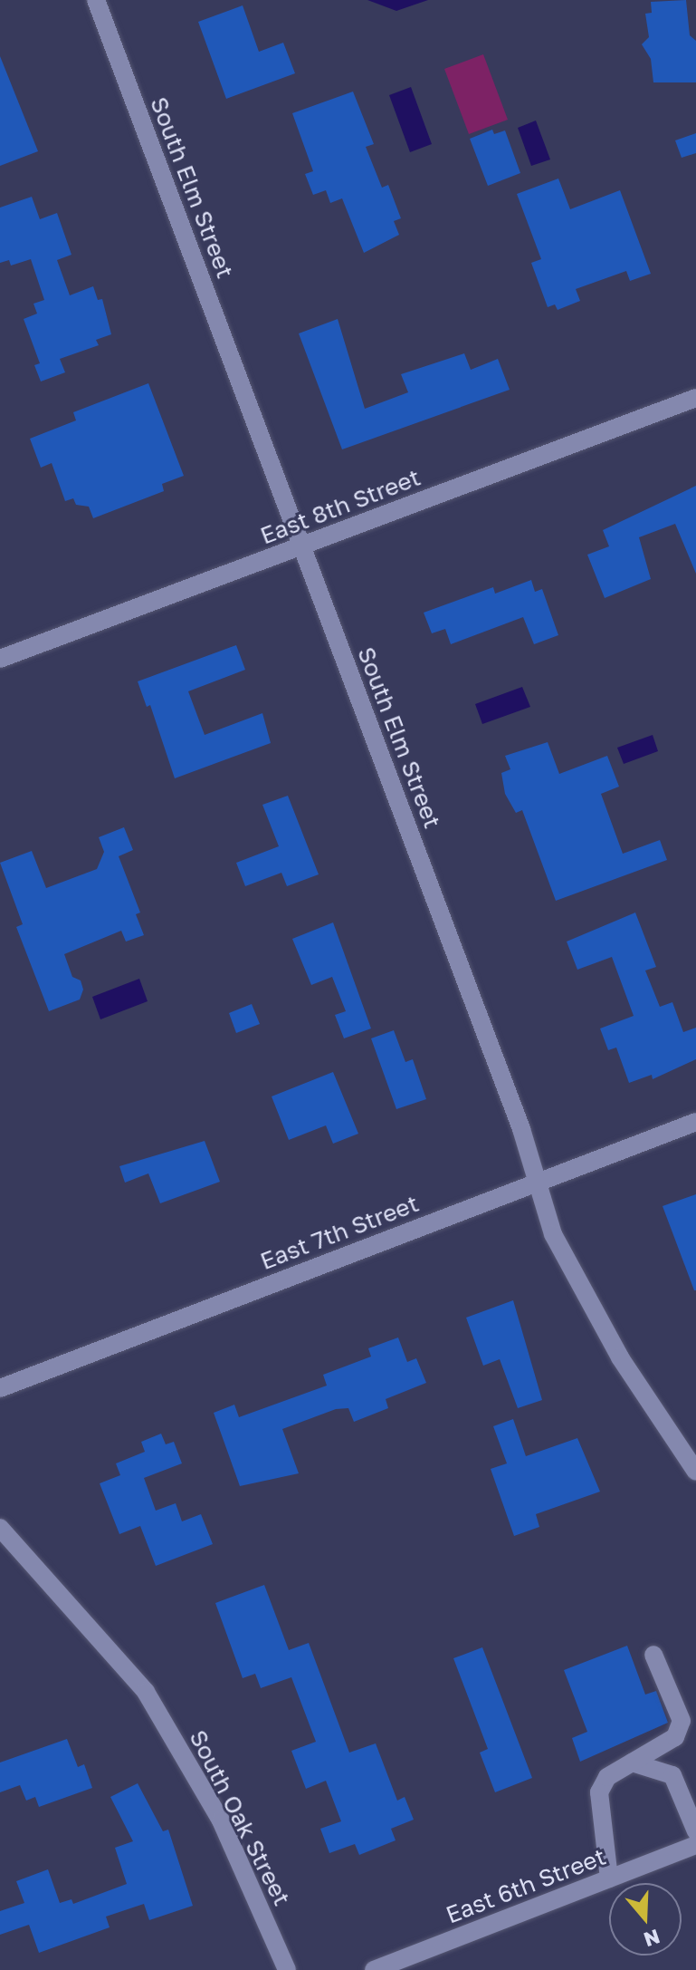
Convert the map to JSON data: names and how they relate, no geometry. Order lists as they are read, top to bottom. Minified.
{"streets":{"street":["South Elm Street","East 8th Street","East 7th Street","South Oak Street","East 6th Street"]},"crossings":[["South Elm Street","East 8th Street"],["South Elm Street","East 7th Street"]],"north":"bottom"}
